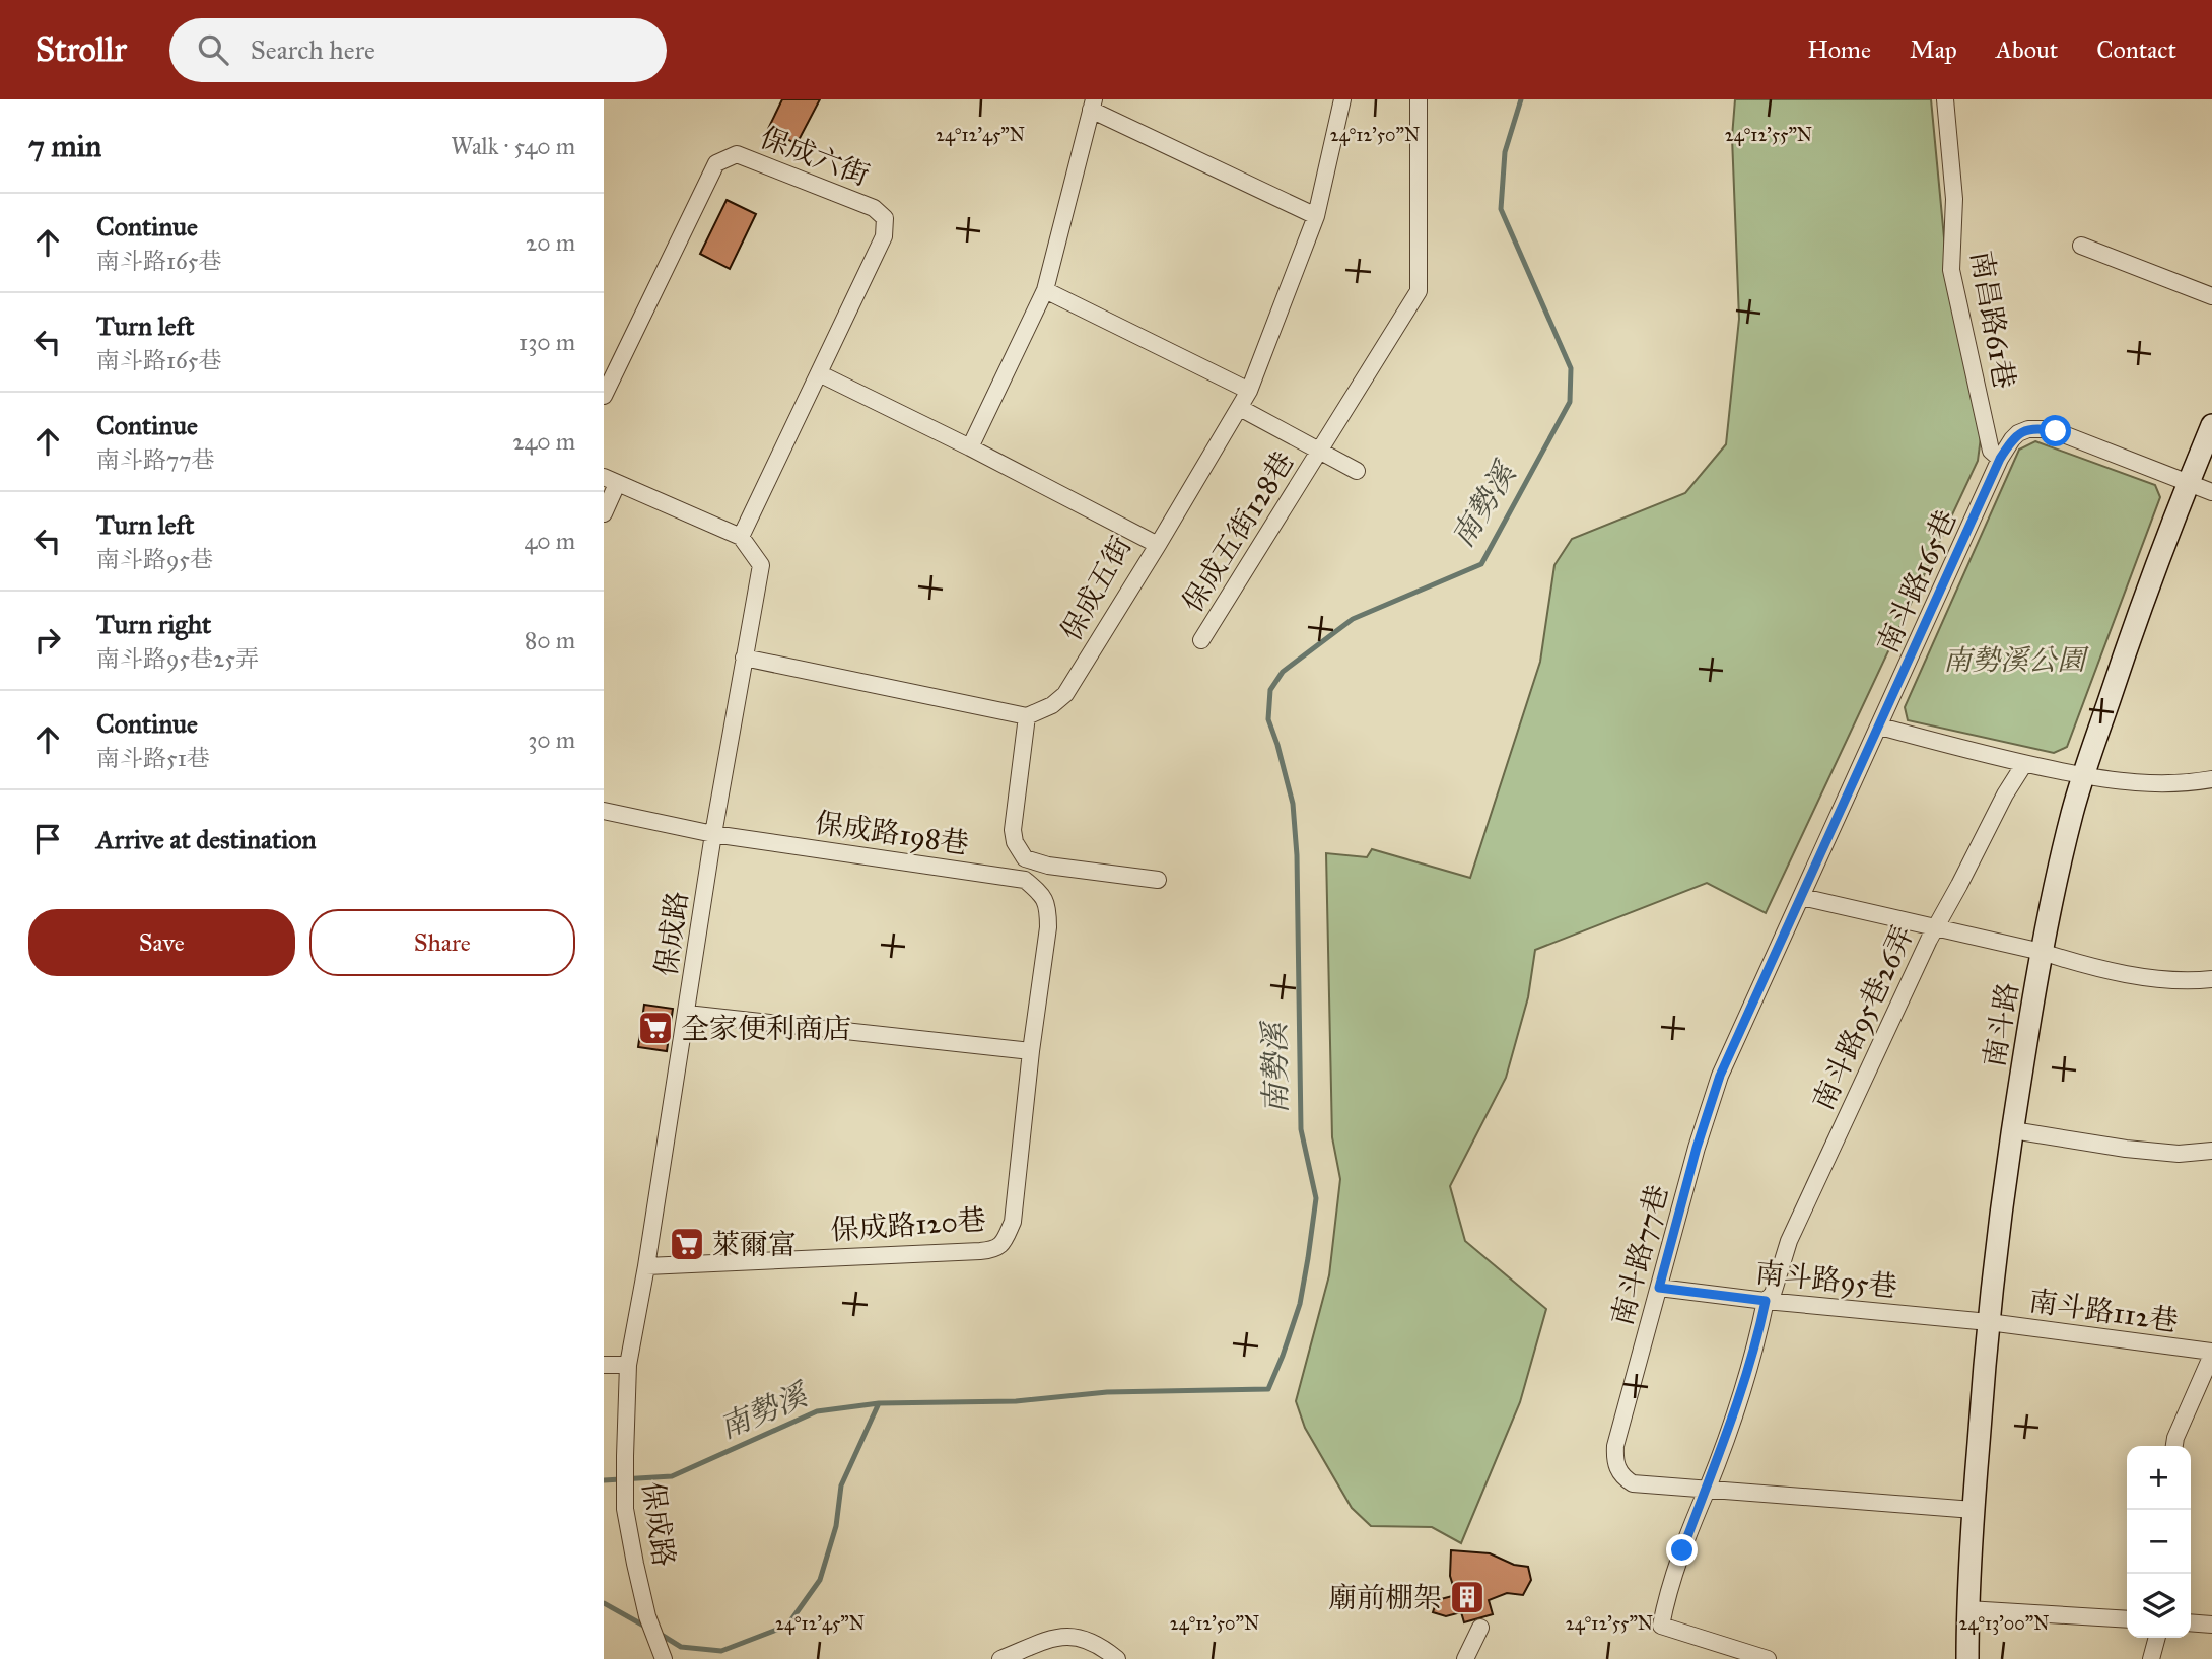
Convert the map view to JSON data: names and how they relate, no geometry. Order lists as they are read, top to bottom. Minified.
{"streets":{"street":["保成六街","南昌路61巷","保成五街128巷","南斗路165巷","保成五街","保成路198巷","保成路","南斗路95巷26弄","南斗路","保成路120巷","南斗路77巷","南斗路95巷","南斗路112巷"]},"crossings":[["保成六街","保成五街"],["保成六街","保成路"],["南昌路61巷","南斗路165巷"],["南斗路165巷","南斗路"],["南斗路165巷","南斗路77巷"],["保成路198巷","保成路"],["保成路198巷","保成路120巷"],["保成路","保成路120巷"],["南斗路95巷26弄","南斗路77巷"],["南斗路95巷26弄","南斗路95巷"],["南斗路","南斗路77巷"],["南斗路","南斗路95巷"],["南斗路","南斗路112巷"],["南斗路77巷","南斗路95巷"],["南斗路95巷","南斗路112巷"]],"water":["南勢溪"],"parks":["南勢溪公園"],"places":{"supermarket":["全家便利商店","萊爾富"],"building":["廟前棚架"]},"page":{"header":"Strollr","search":"Search here","nav":["Home","Map","About","Contact"],"heading":["7 min","Walk · 540 m"],"list":[["Continue","南斗路165巷","20 m"],["Turn left","南斗路165巷","130 m"],["Continue","南斗路77巷","240 m"],["Turn left","南斗路95巷","40 m"],["Turn right","南斗路95巷25弄","80 m"],["Continue","南斗路51巷","30 m"],"Arrive at destination"],"buttons":["Save","Share"],"map_buttons":["+","−"]},"coordinates":["24°12'45\"N","24°12'50\"N","24°12'55\"N","24°13'00\"N"]}
